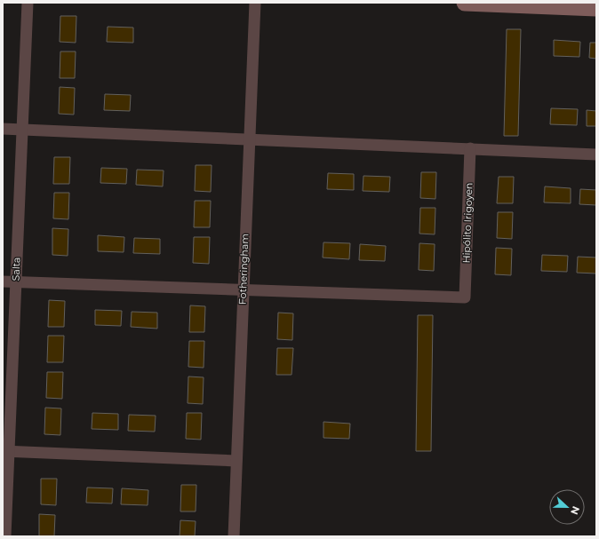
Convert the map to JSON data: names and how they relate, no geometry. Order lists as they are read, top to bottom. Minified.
{"streets":{"street":["Hipólito Irigoyen","Salta","Fotheringham"]},"crossings":[["Hipólito Irigoyen","Fotheringham"]],"north":"right"}
